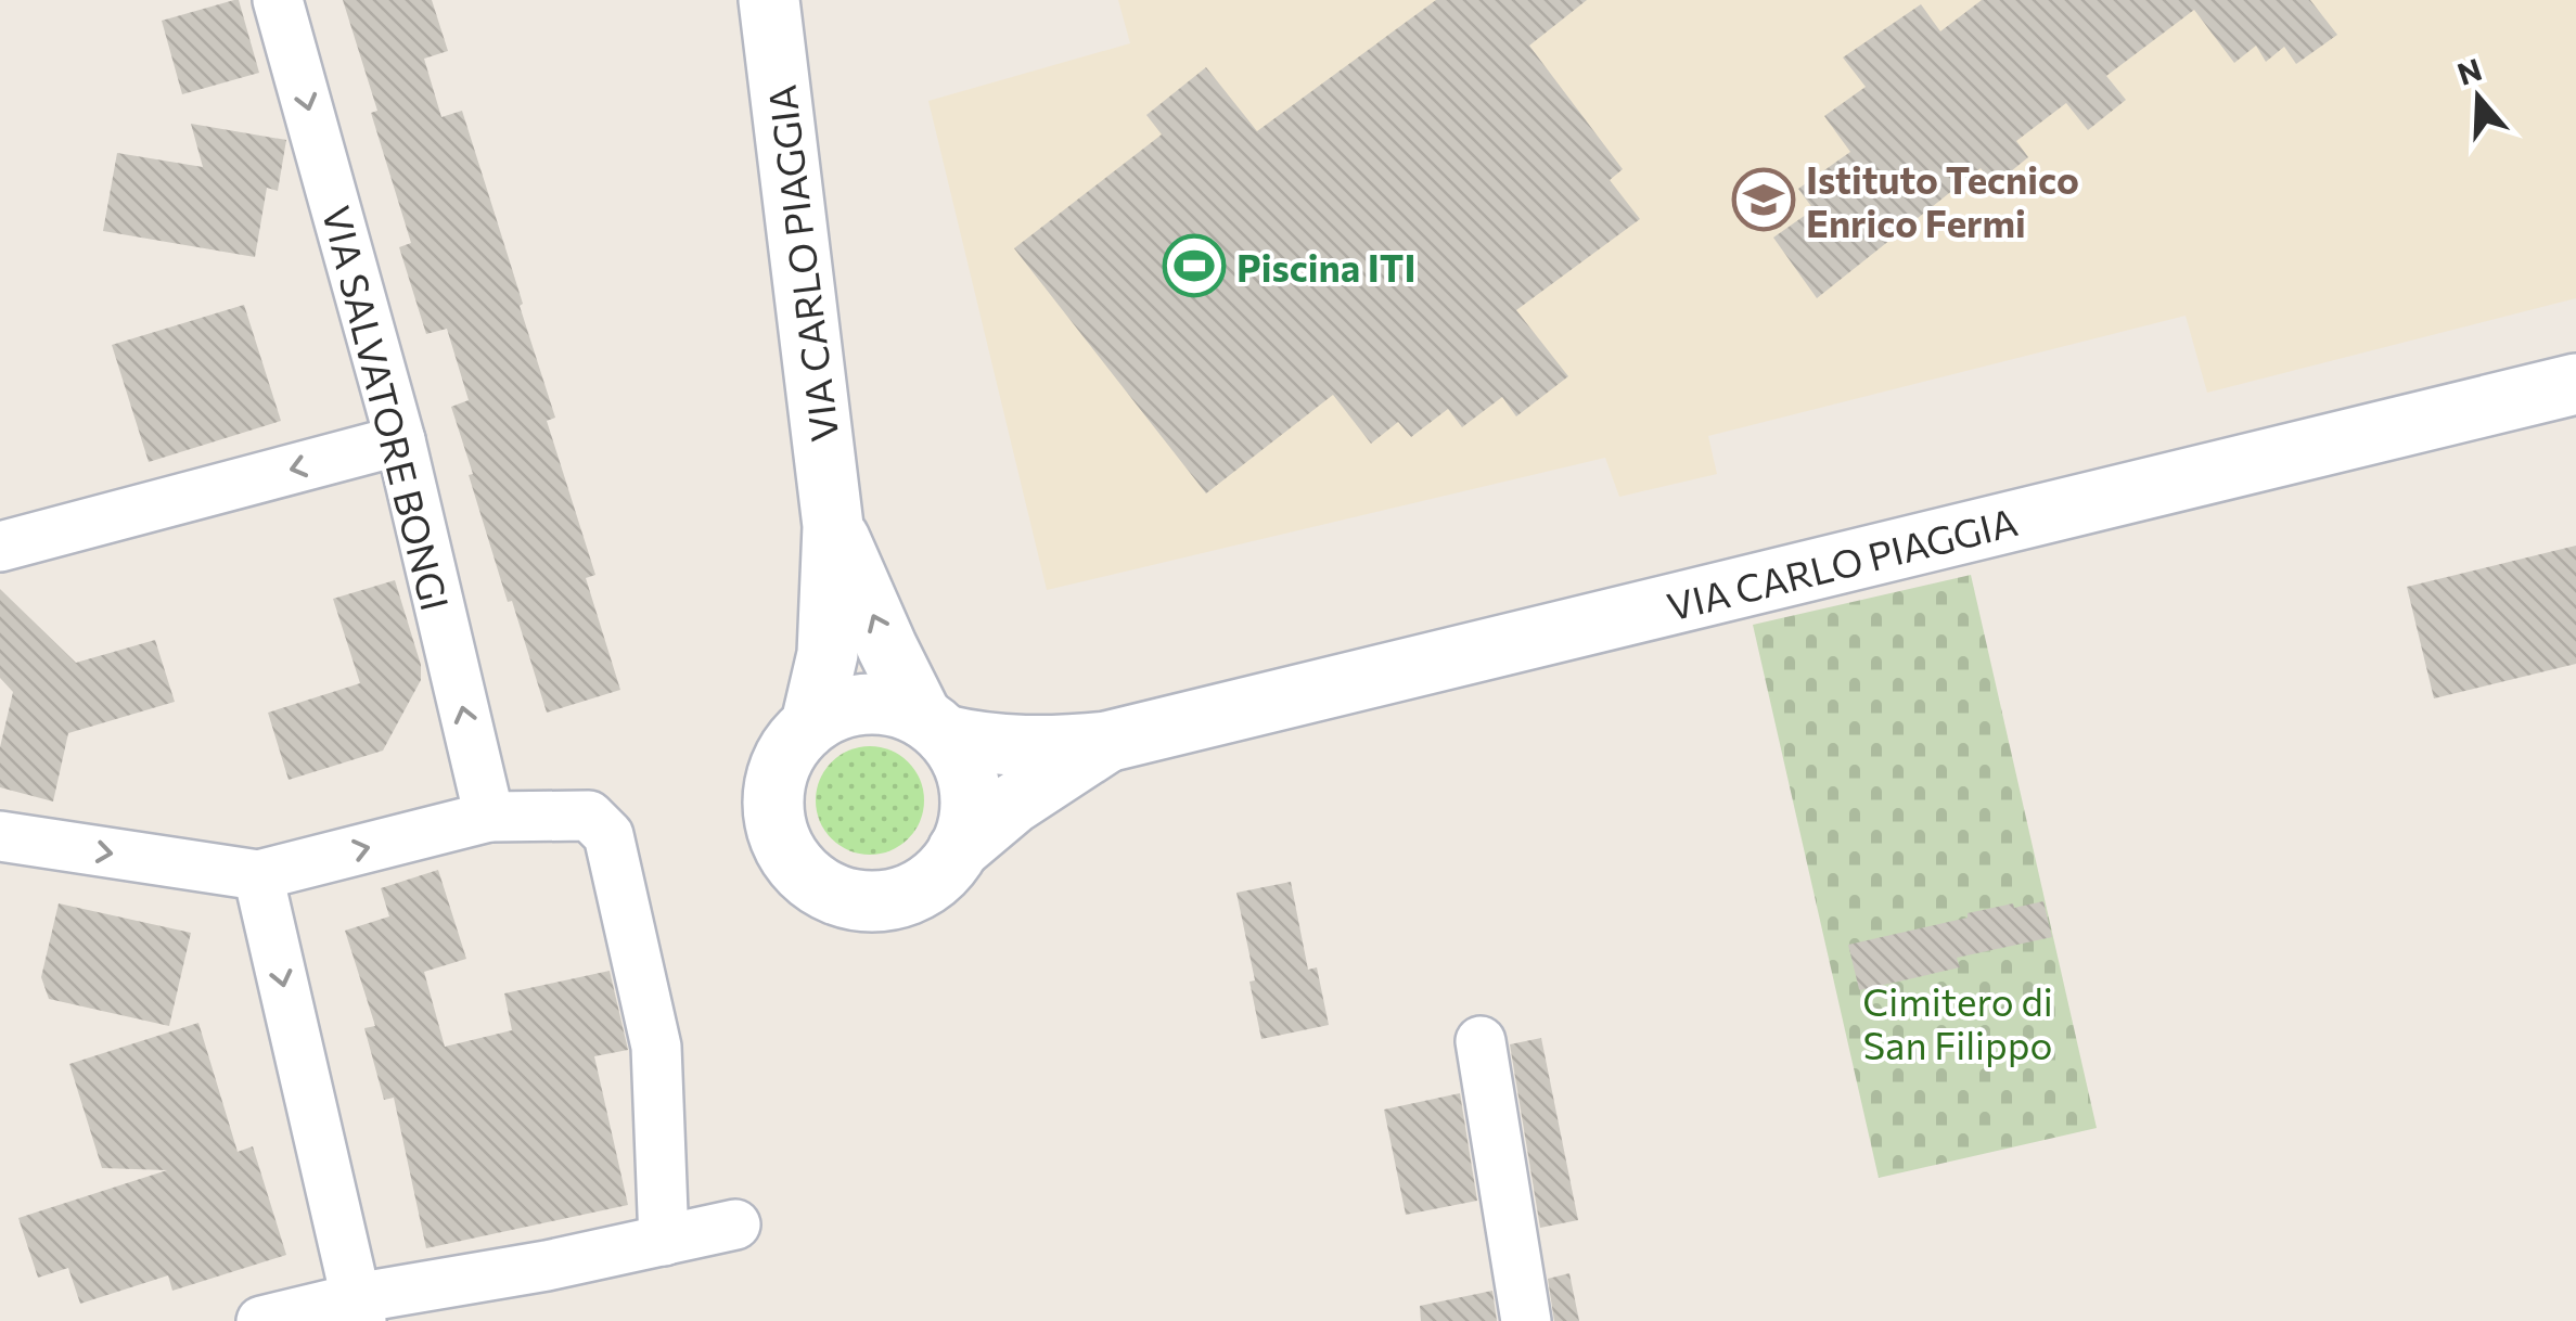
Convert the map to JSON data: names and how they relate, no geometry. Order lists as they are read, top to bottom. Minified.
{"streets":{"street":["VIA CARLO PIAGGIA","VIA SALVATORE BONGI"]},"parks":["Cimitero di San Filippo"],"places":{"school or university":["Istituto Tecnico Enrico Fermi"],"sports":["Piscina ITI"]},"north":"top"}
